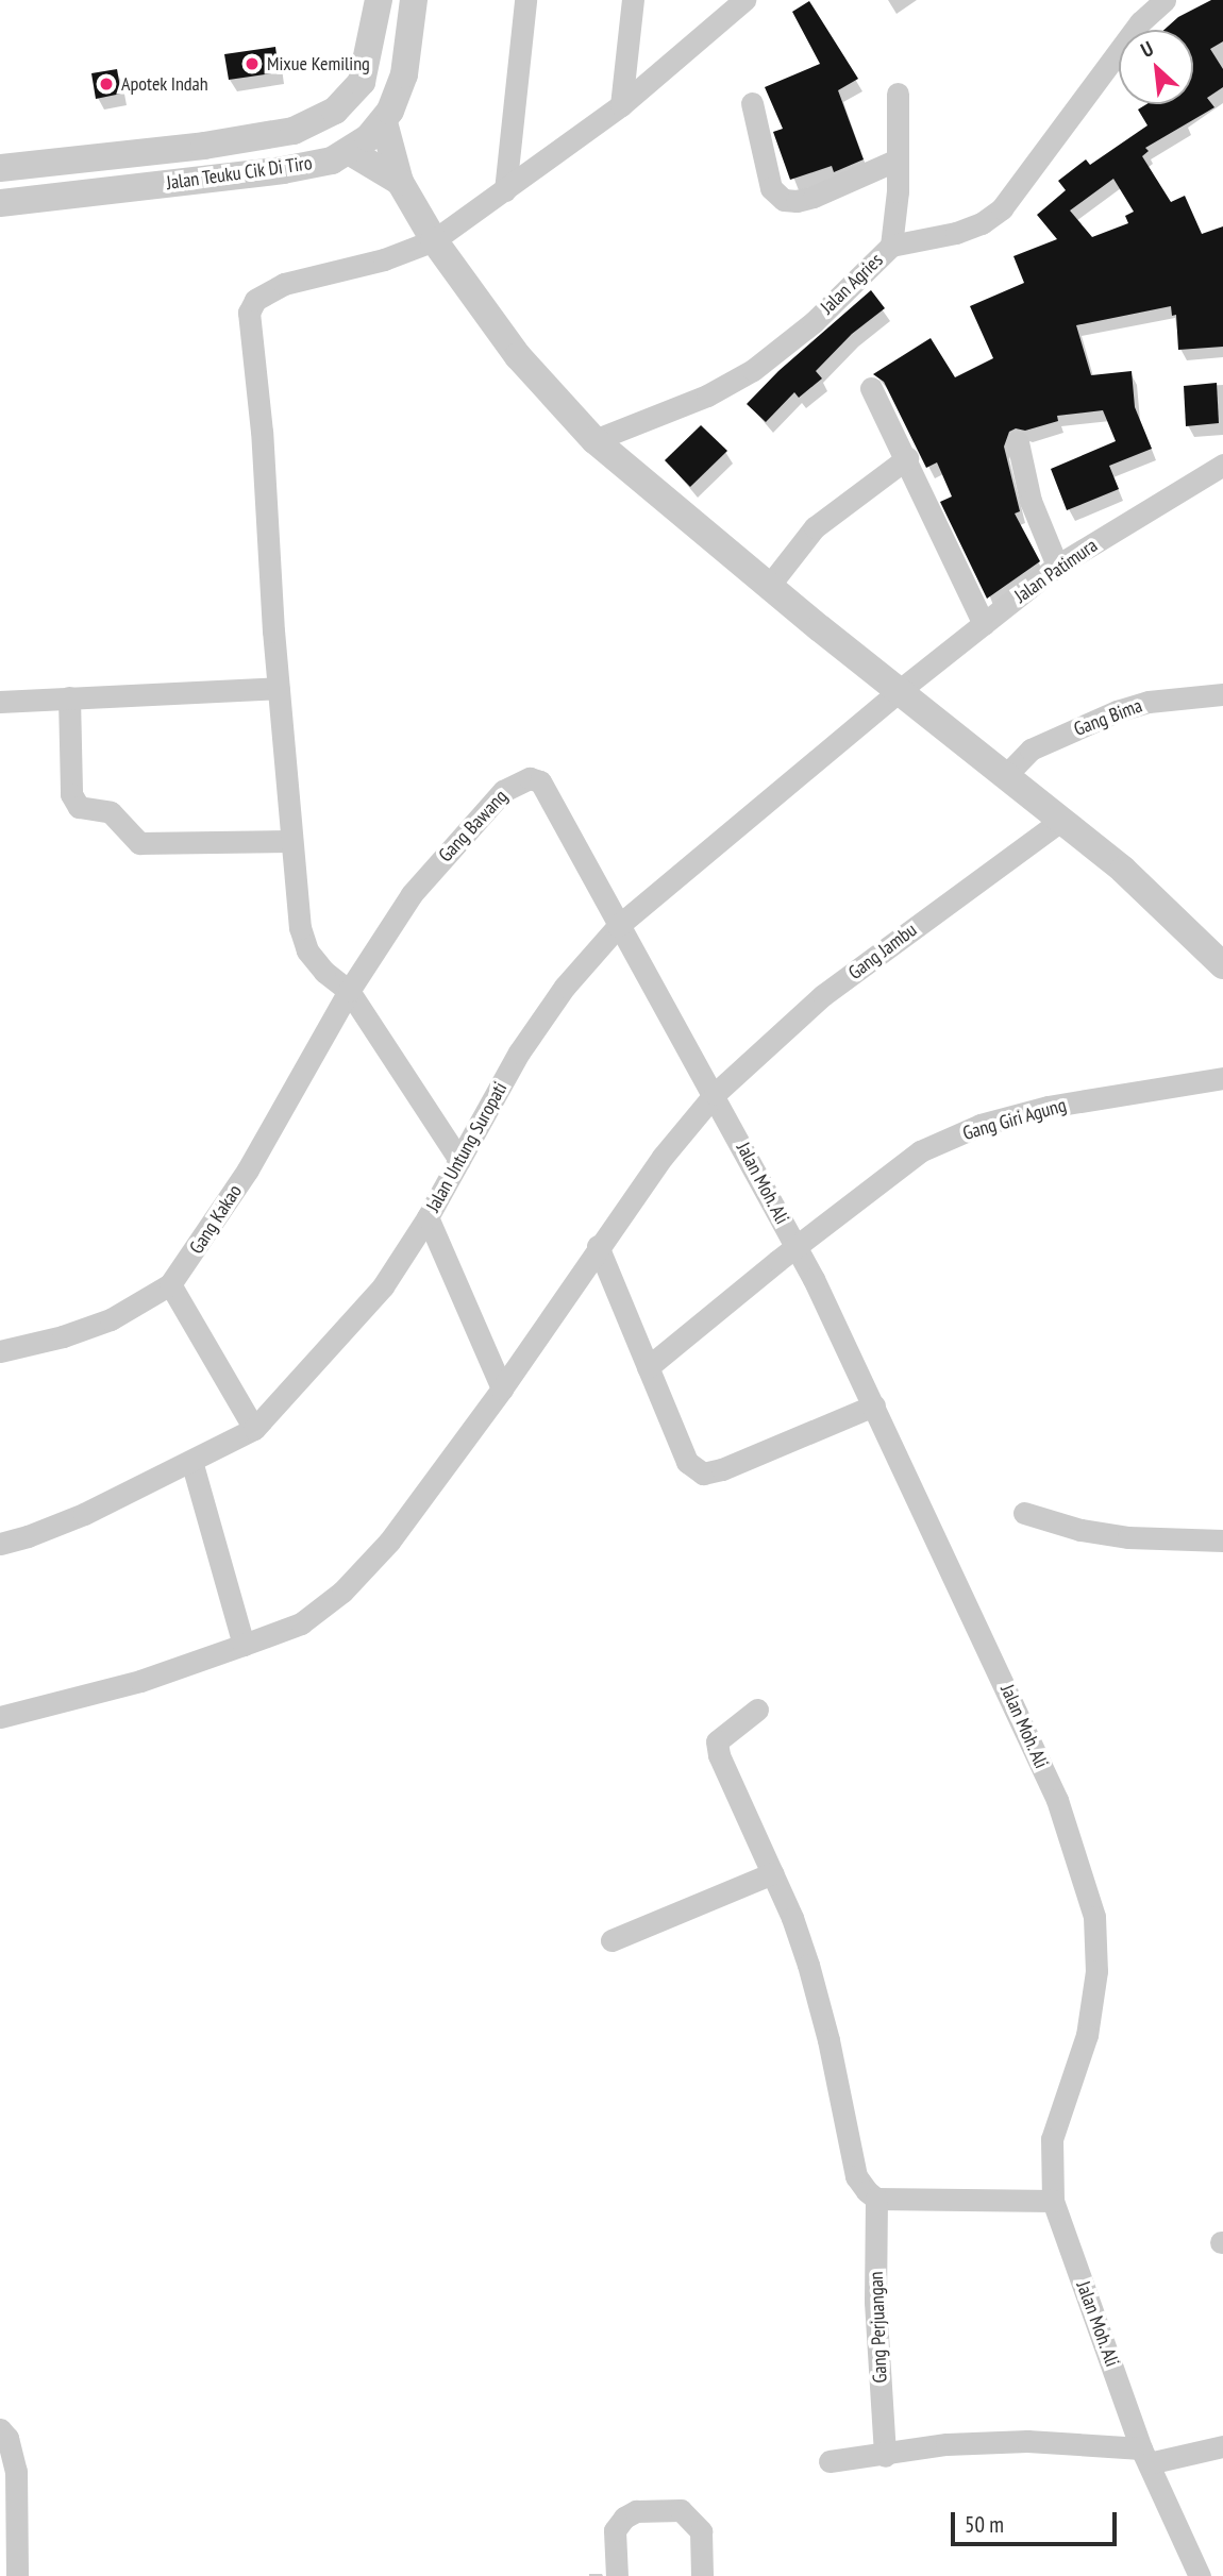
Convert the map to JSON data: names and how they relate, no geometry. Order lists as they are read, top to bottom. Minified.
{"streets":{"street":["Jalan Teuku Cik Di Tiro","Jalan Agries","Jalan Patimura","Gang Bima","Gang Bawang","Gang Jambu","Gang Giri Agung","Jalan Untung Suropati","Jalan Moh. Ali","Gang Kakao","Gang Perjuangan"]},"crossings":[["Jalan Patimura","Jalan Untung Suropati"],["Gang Bawang","Jalan Untung Suropati"],["Gang Bawang","Jalan Moh. Ali"],["Gang Bawang","Gang Kakao"],["Gang Jambu","Jalan Moh. Ali"],["Gang Giri Agung","Jalan Moh. Ali"],["Jalan Untung Suropati","Jalan Moh. Ali"]],"places":["Mixue Kemiling","Apotek Indah"],"scale_bar":"50 m","north":"top left"}
